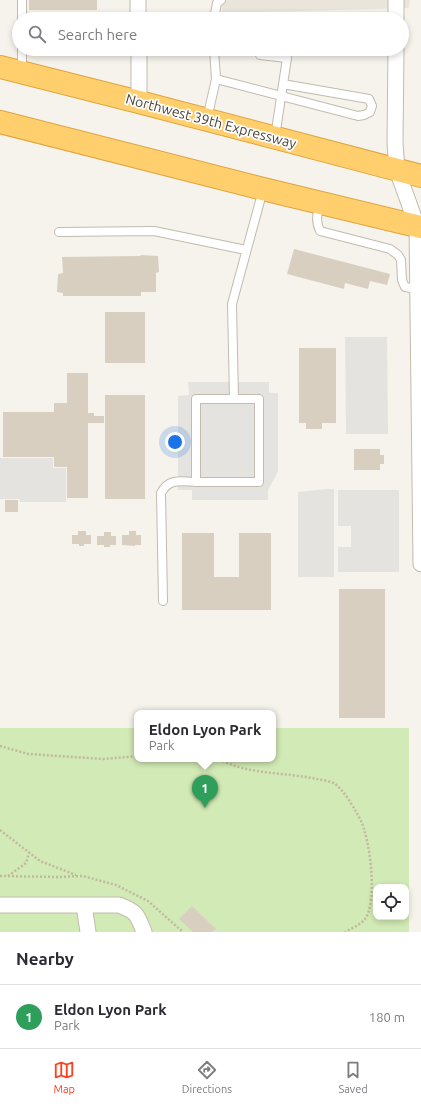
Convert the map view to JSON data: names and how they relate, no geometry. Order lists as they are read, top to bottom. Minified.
{"streets":{"highway":["Northwest 39th Expressway"]},"page":{"search":"Search here","popup":["Eldon Lyon Park","Park"],"pins":"1","heading":"Nearby","list":[{"mark":"1","name":"Eldon Lyon Park","note":"Park","value":"180 m"}],"nav":["Map","Directions","Saved"]}}
